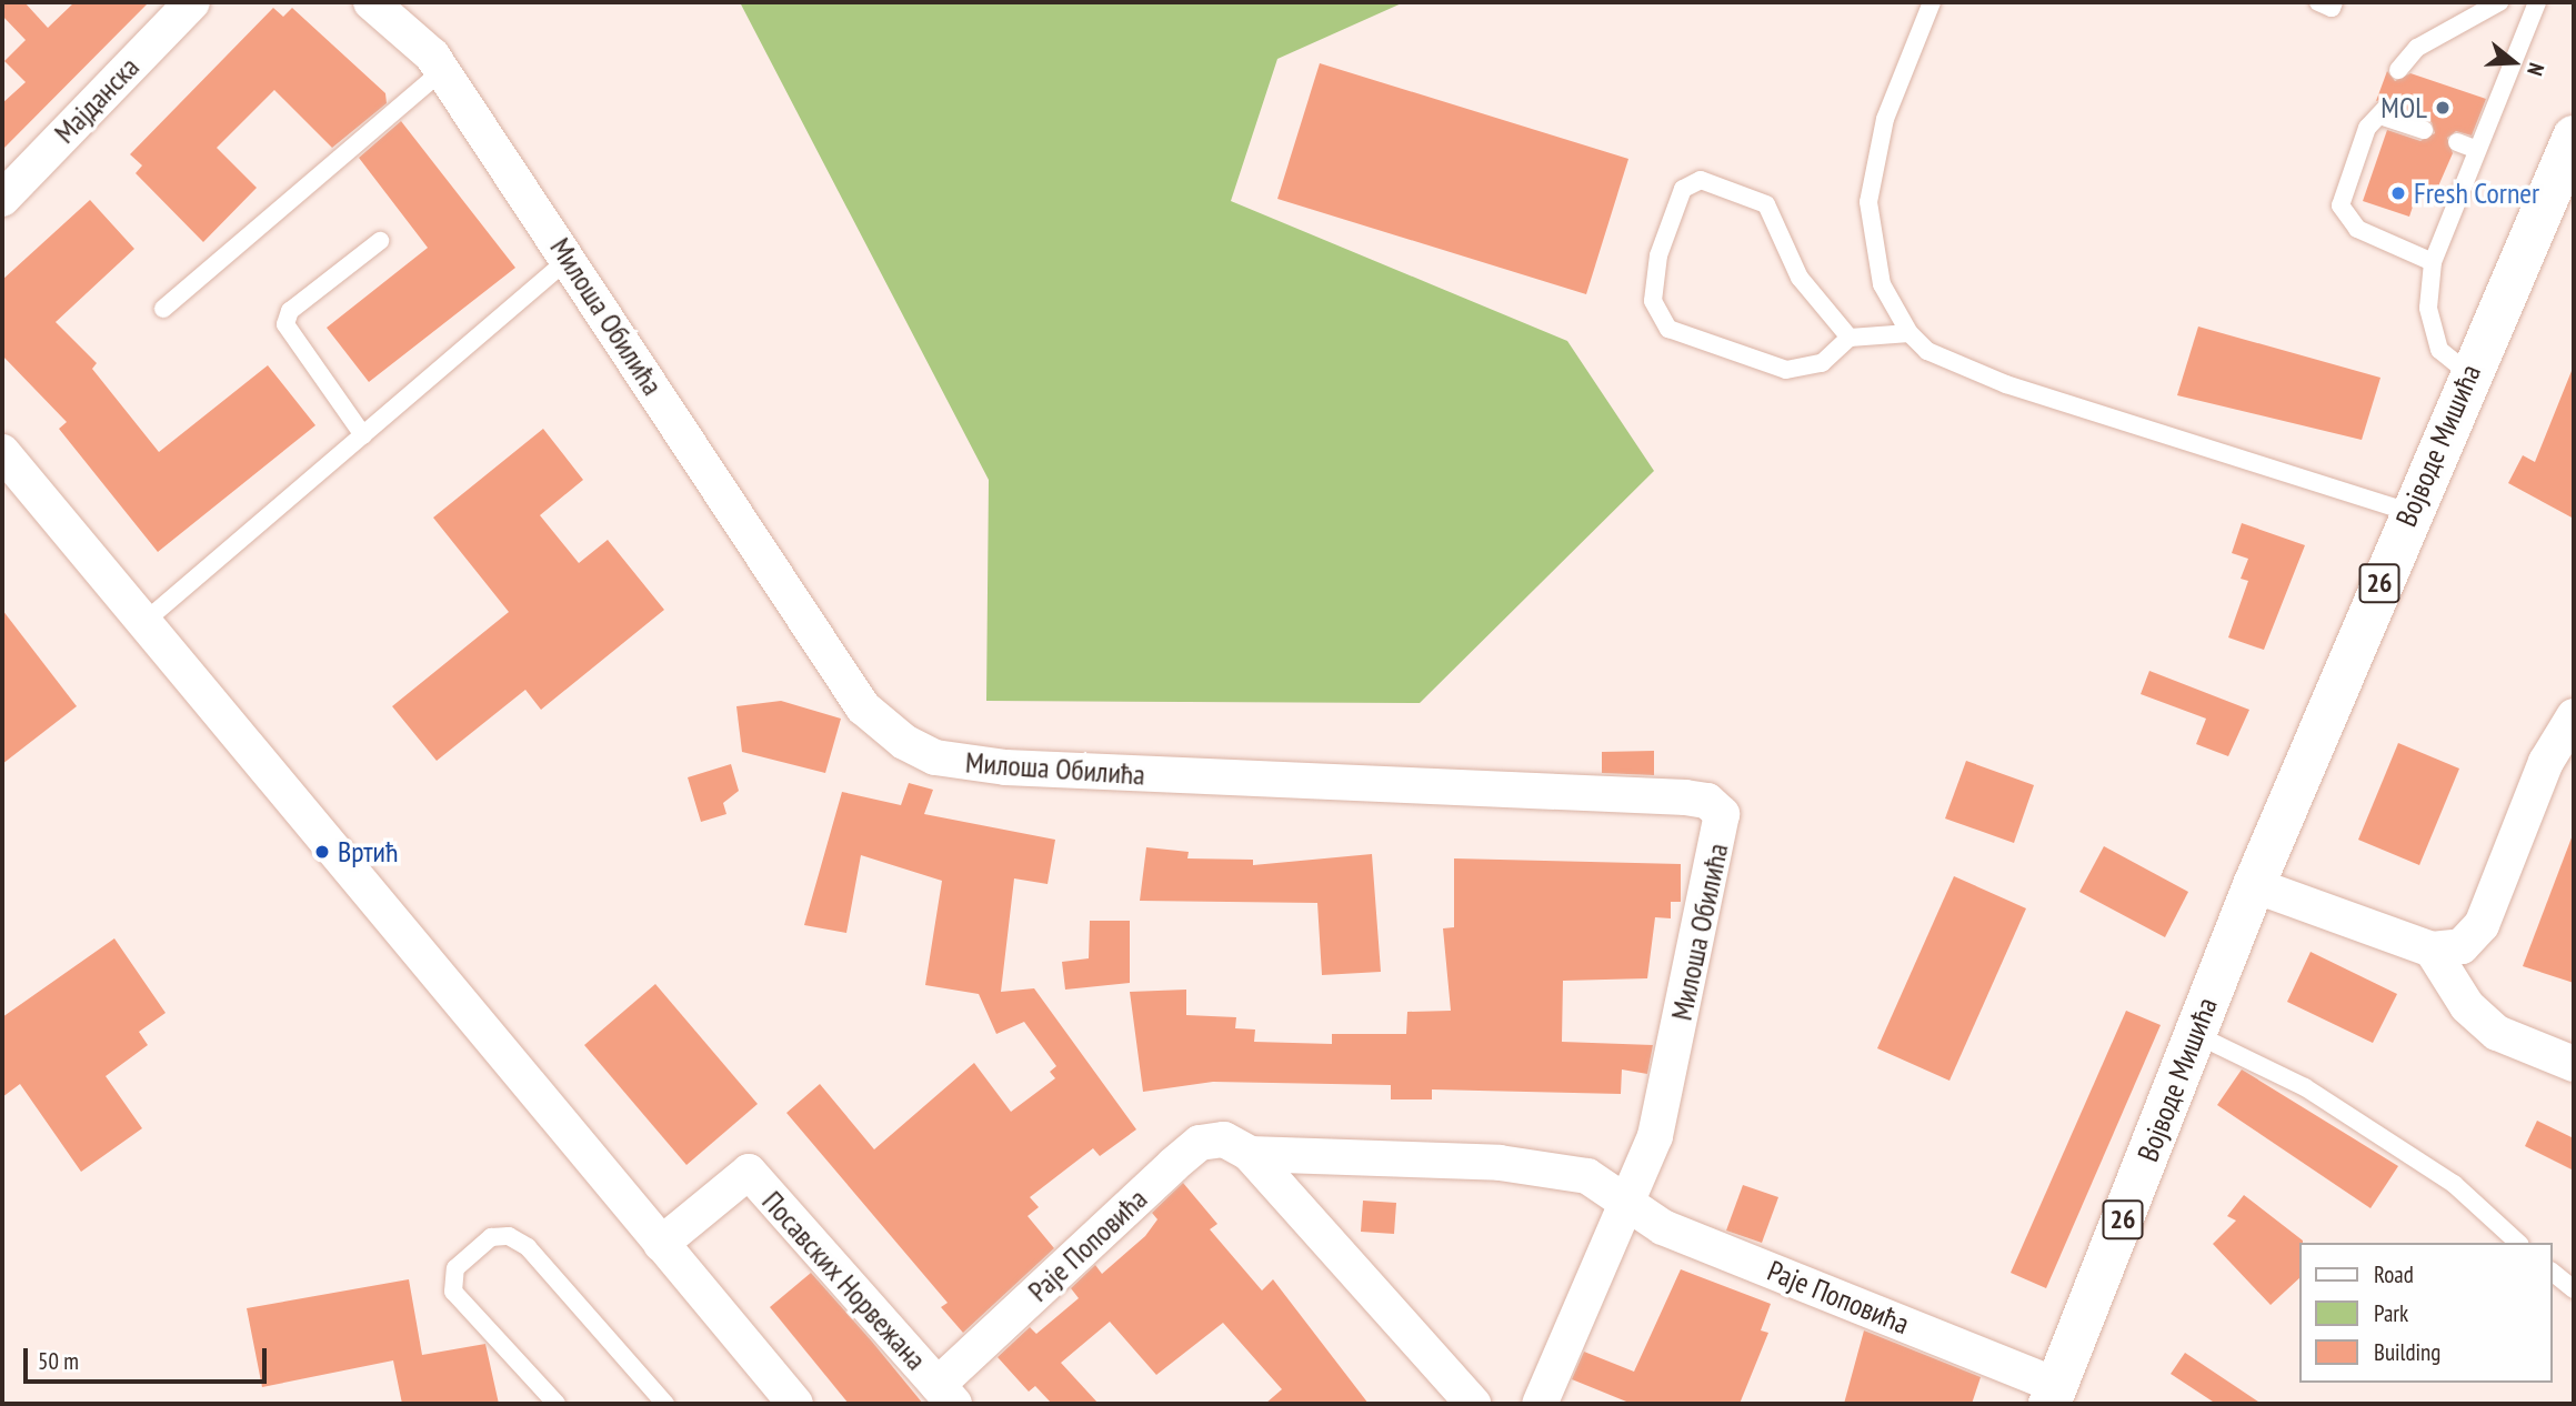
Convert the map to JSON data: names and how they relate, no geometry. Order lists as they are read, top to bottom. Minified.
{"streets":{"main road":["Војводе Мишића","26"],"street":["Мајданска","Милоша Обилића","Раје Поповића","Посавских Норвежана"]},"crossings":[["Милоша Обилића","Раје Поповића"],["Војводе Мишића","Раје Поповића"],["Раје Поповића","Посавских Норвежана"]],"places":["MOL","Fresh Corner","Вртић"],"legend":["Road","Park","Building"],"scale_bar":"50 m","north":"right"}
